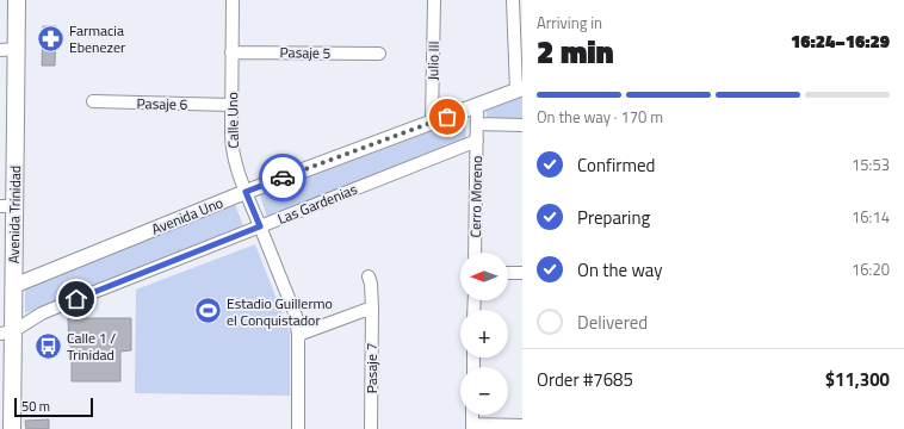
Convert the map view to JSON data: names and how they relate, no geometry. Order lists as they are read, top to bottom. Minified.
{"streets":{"main road":["Avenida Trinidad"],"street":["Pasaje 5","Julio III","Pasaje 6","Calle Uno","Cerro Moreno","Las Gardenias","Avenida Uno","Pasaje 7"]},"crossings":[["Pasaje 5","Calle Uno"],["Julio III","Avenida Uno"],["Pasaje 6","Calle Uno"],["Calle Uno","Las Gardenias"],["Calle Uno","Avenida Uno"],["Cerro Moreno","Las Gardenias"],["Cerro Moreno","Avenida Uno"],["Las Gardenias","Avenida Trinidad"],["Avenida Trinidad","Avenida Uno"]],"places":{"pharmacy":["Farmacia Ebenezer"],"sports":["Estadio Guillermo el Conquistador"],"bus stop":["Calle 1 / Trinidad"]},"scale_bar":"50 m","north":"left","page":{"heading":["2 min","Arriving in","16:24–16:29"],"panel":["Order #7685","$11,300"],"bar":"On the way · 170 m","list":[["Confirmed","15:53"],["Preparing","16:14"],["On the way","16:20"],"Delivered"],"map_buttons":["+","−"],"scale":"50 m"}}
